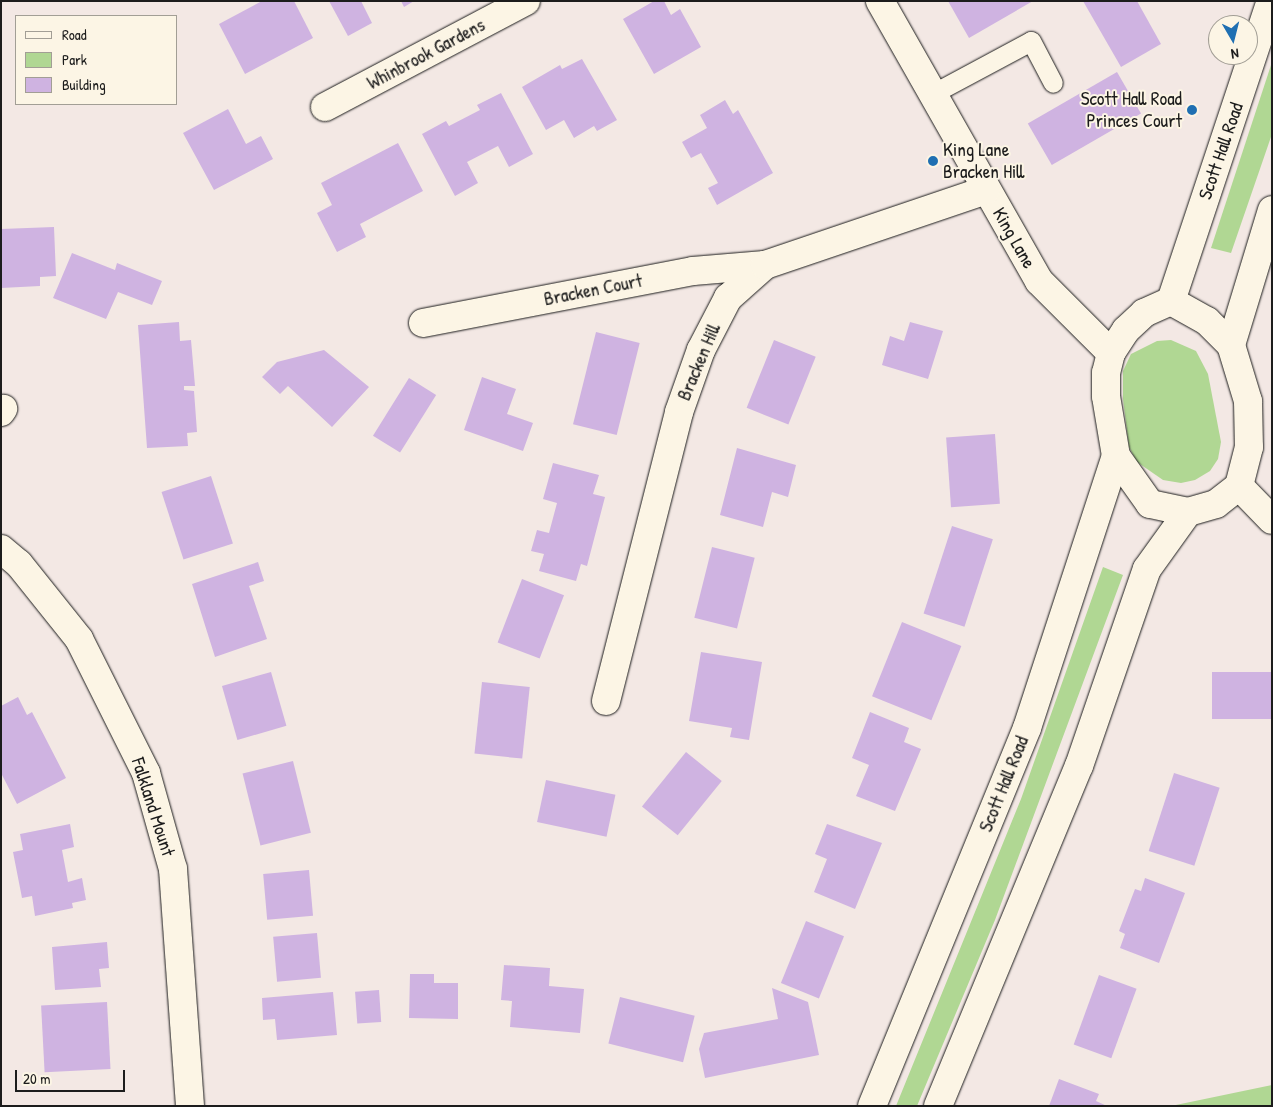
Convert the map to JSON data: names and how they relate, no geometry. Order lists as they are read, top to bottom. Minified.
{"streets":{"main road":["Whinbrook Gardens","Scott Hall Road","King Lane","Bracken Court","Bracken Hill","Falkland Mount"]},"crossings":[["Scott Hall Road","King Lane"],["King Lane","Bracken Hill"],["Bracken Court","Bracken Hill"]],"places":["Scott Hall Road Princes Court","King Lane Bracken Hill"],"legend":["Road","Park","Building"],"scale_bar":"20 m","north":"bottom"}
